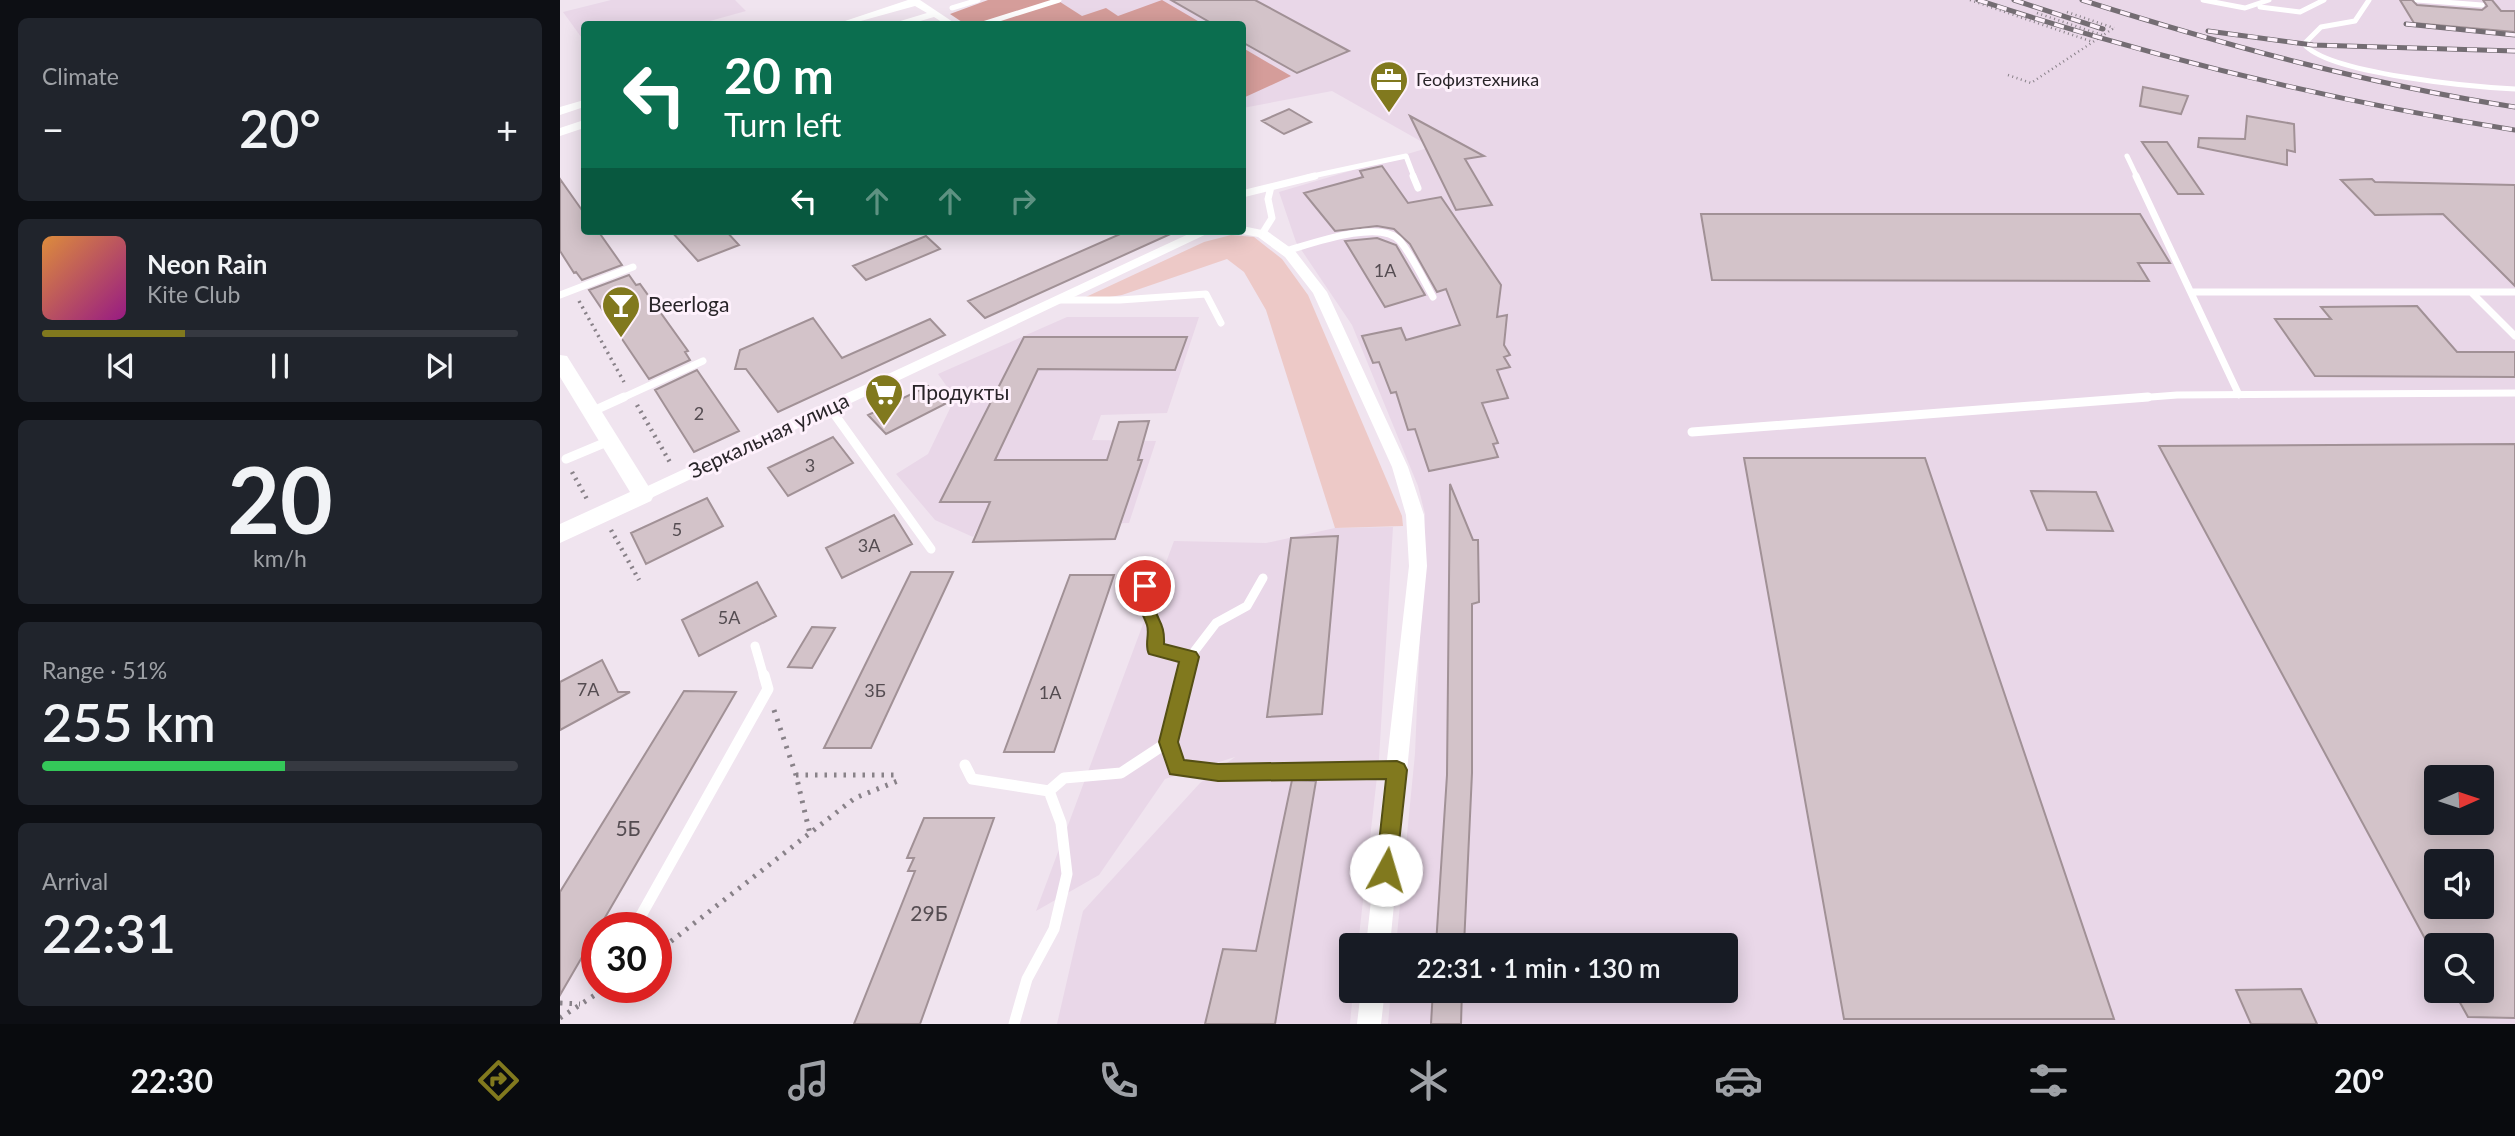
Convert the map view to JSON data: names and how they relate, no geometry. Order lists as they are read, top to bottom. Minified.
{"streets":{"street":["Зеркальная улица"]},"places":{"office":["Геофизтехника"],"bar":["Beerloga"],"supermarket":["Продукты"]},"house_numbers":["1А","2","3","5","3А","5А","7А","3Б","1А","5Б","29Б"],"north":"right","page":{"tile":["Climate",["20","km/h"],["Range · 51%","255 km"],["Arrival","22:31"]],"turn":["20 m","Turn left"],"heat":["−","20°","+"],"song":["Neon Rain","Kite Club"],"limit":"30","trip":"22:31 · 1 min · 130 m","tabs":["22:30","20°"]}}
